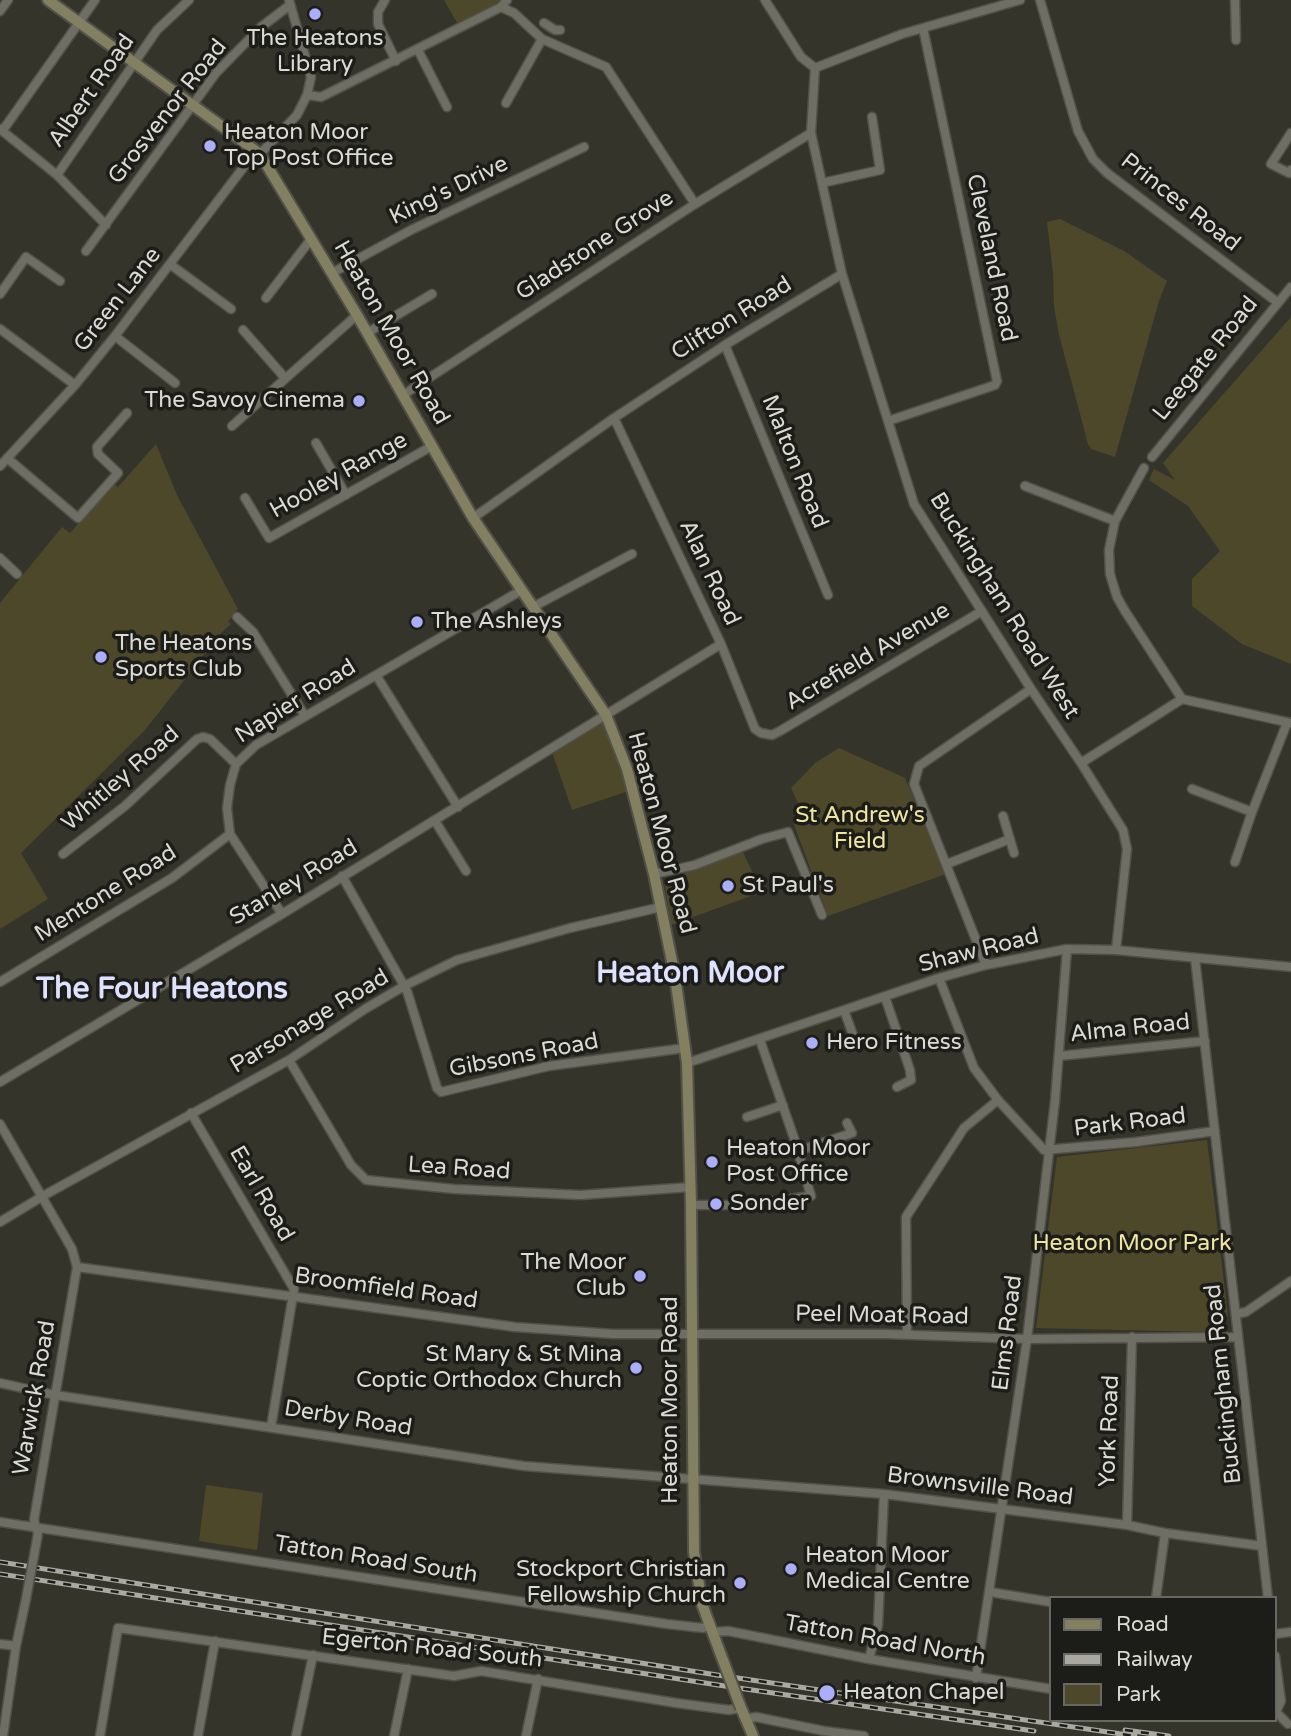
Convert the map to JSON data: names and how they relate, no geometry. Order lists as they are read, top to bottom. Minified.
{"streets":{"main road":["Heaton Moor Road"],"street":["Albert Road","Grosvenor Road","King's Drive","Princes Road","Gladstone Grove","Cleveland Road","Green Lane","Clifton Road","Leegate Road","Malton Road","Hooley Range","Alan Road","Buckingham Road West","Acrefield Avenue","Napier Road","Whitley Road","Stanley Road","Mentone Road","Shaw Road","Parsonage Road","Alma Road","Gibsons Road","Park Road","Lea Road","Earl Road","Broomfield Road","Peel Moat Road","Elms Road","Buckingham Road","Warwick Road","Derby Road","York Road","Brownsville Road","Tatton Road South","Tatton Road North","Egerton Road South"]},"crossings":[["King's Drive","Heaton Moor Road"],["Princes Road","Leegate Road"],["Gladstone Grove","Heaton Moor Road"],["Cleveland Road","Buckingham Road West"],["Green Lane","Heaton Moor Road"],["Clifton Road","Heaton Moor Road"],["Clifton Road","Malton Road"],["Clifton Road","Alan Road"],["Clifton Road","Buckingham Road West"],["Heaton Moor Road","Hooley Range"],["Heaton Moor Road","Napier Road"],["Heaton Moor Road","Stanley Road"],["Heaton Moor Road","Shaw Road"],["Heaton Moor Road","Parsonage Road"],["Heaton Moor Road","Gibsons Road"],["Heaton Moor Road","Lea Road"],["Heaton Moor Road","Broomfield Road"],["Heaton Moor Road","Peel Moat Road"],["Heaton Moor Road","Derby Road"],["Heaton Moor Road","Brownsville Road"],["Heaton Moor Road","Tatton Road South"],["Heaton Moor Road","Tatton Road North"],["Heaton Moor Road","Egerton Road South"],["Alan Road","Acrefield Avenue"],["Alan Road","Stanley Road"],["Buckingham Road West","Acrefield Avenue"],["Buckingham Road West","Shaw Road"],["Napier Road","Whitley Road"],["Napier Road","Stanley Road"],["Napier Road","Mentone Road"],["Shaw Road","Elms Road"],["Shaw Road","Buckingham Road"],["Parsonage Road","Gibsons Road"],["Parsonage Road","Lea Road"],["Parsonage Road","Earl Road"],["Alma Road","Elms Road"],["Alma Road","Buckingham Road"],["Park Road","Elms Road"],["Park Road","Buckingham Road"],["Earl Road","Broomfield Road"],["Broomfield Road","Peel Moat Road"],["Broomfield Road","Warwick Road"],["Peel Moat Road","Elms Road"],["Peel Moat Road","Buckingham Road"],["Peel Moat Road","York Road"],["Elms Road","Brownsville Road"],["Elms Road","Tatton Road North"],["Buckingham Road","Brownsville Road"],["Warwick Road","Derby Road"],["Warwick Road","Tatton Road South"],["Derby Road","Brownsville Road"],["York Road","Brownsville Road"],["Tatton Road South","Tatton Road North"]],"districts":["Heaton Moor","The Four Heatons"],"parks":["St Andrew's Field","Heaton Moor Park"],"places":["The Heatons Library","Heaton Moor Top Post Office","The Savoy Cinema","The Ashleys","The Heatons Sports Club","St Paul's","Hero Fitness","Heaton Moor Post Office","Sonder","The Moor Club","St Mary & St Mina Coptic Orthodox Church","Heaton Moor Medical Centre","Stockport Christian Fellowship Church","Heaton Chapel"],"legend":["Road","Railway","Park"]}
